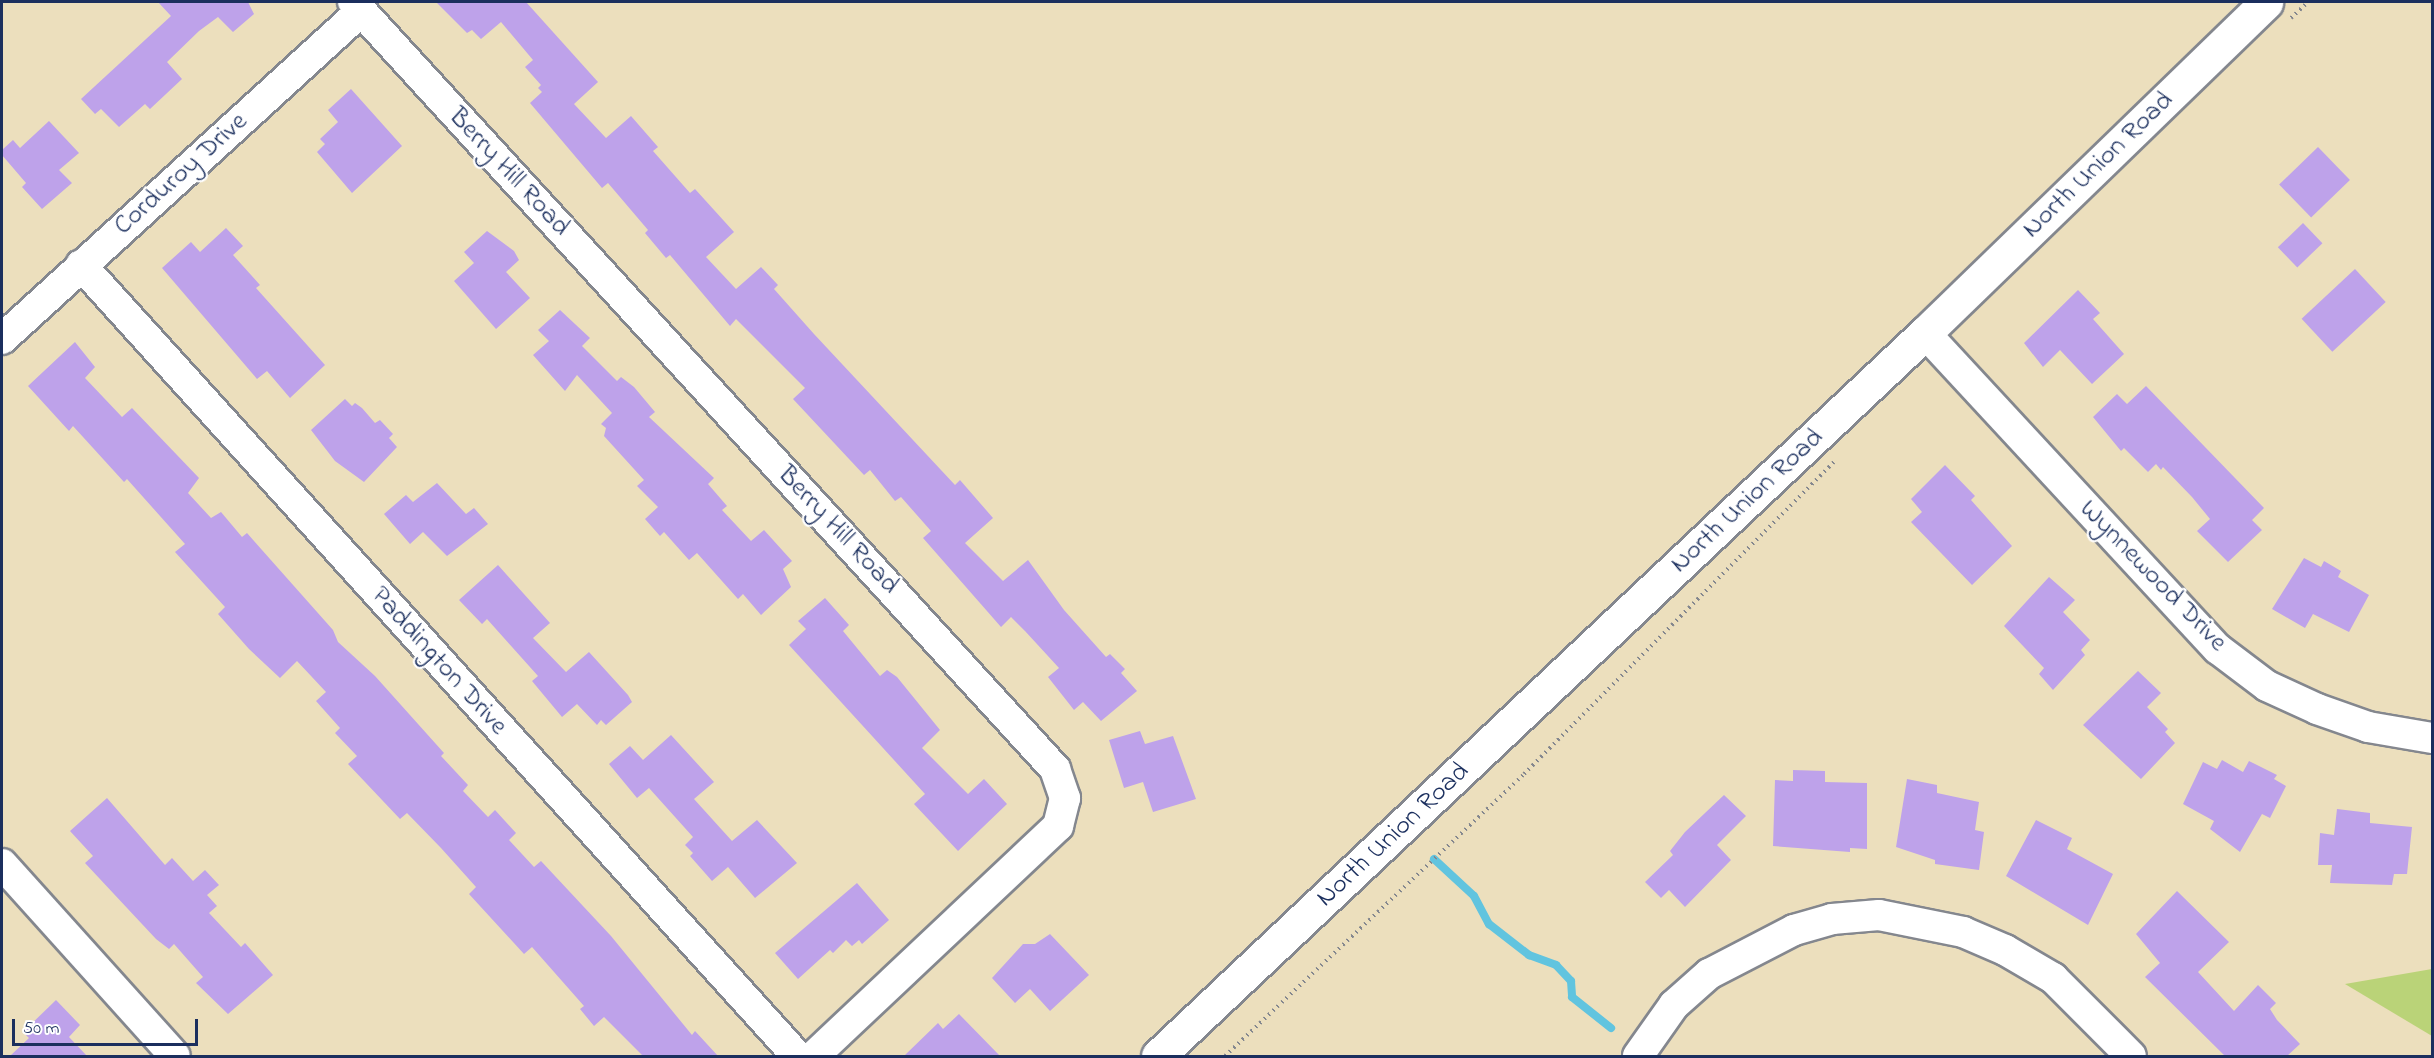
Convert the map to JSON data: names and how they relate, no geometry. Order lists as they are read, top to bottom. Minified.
{"streets":{"main road":["North Union Road"],"street":["Berry Hill Road","Corduroy Drive","Wynnewood Drive","Paddington Drive"]},"crossings":[["North Union Road","Wynnewood Drive"],["Berry Hill Road","Corduroy Drive"],["Corduroy Drive","Paddington Drive"]],"scale_bar":"50 m"}
